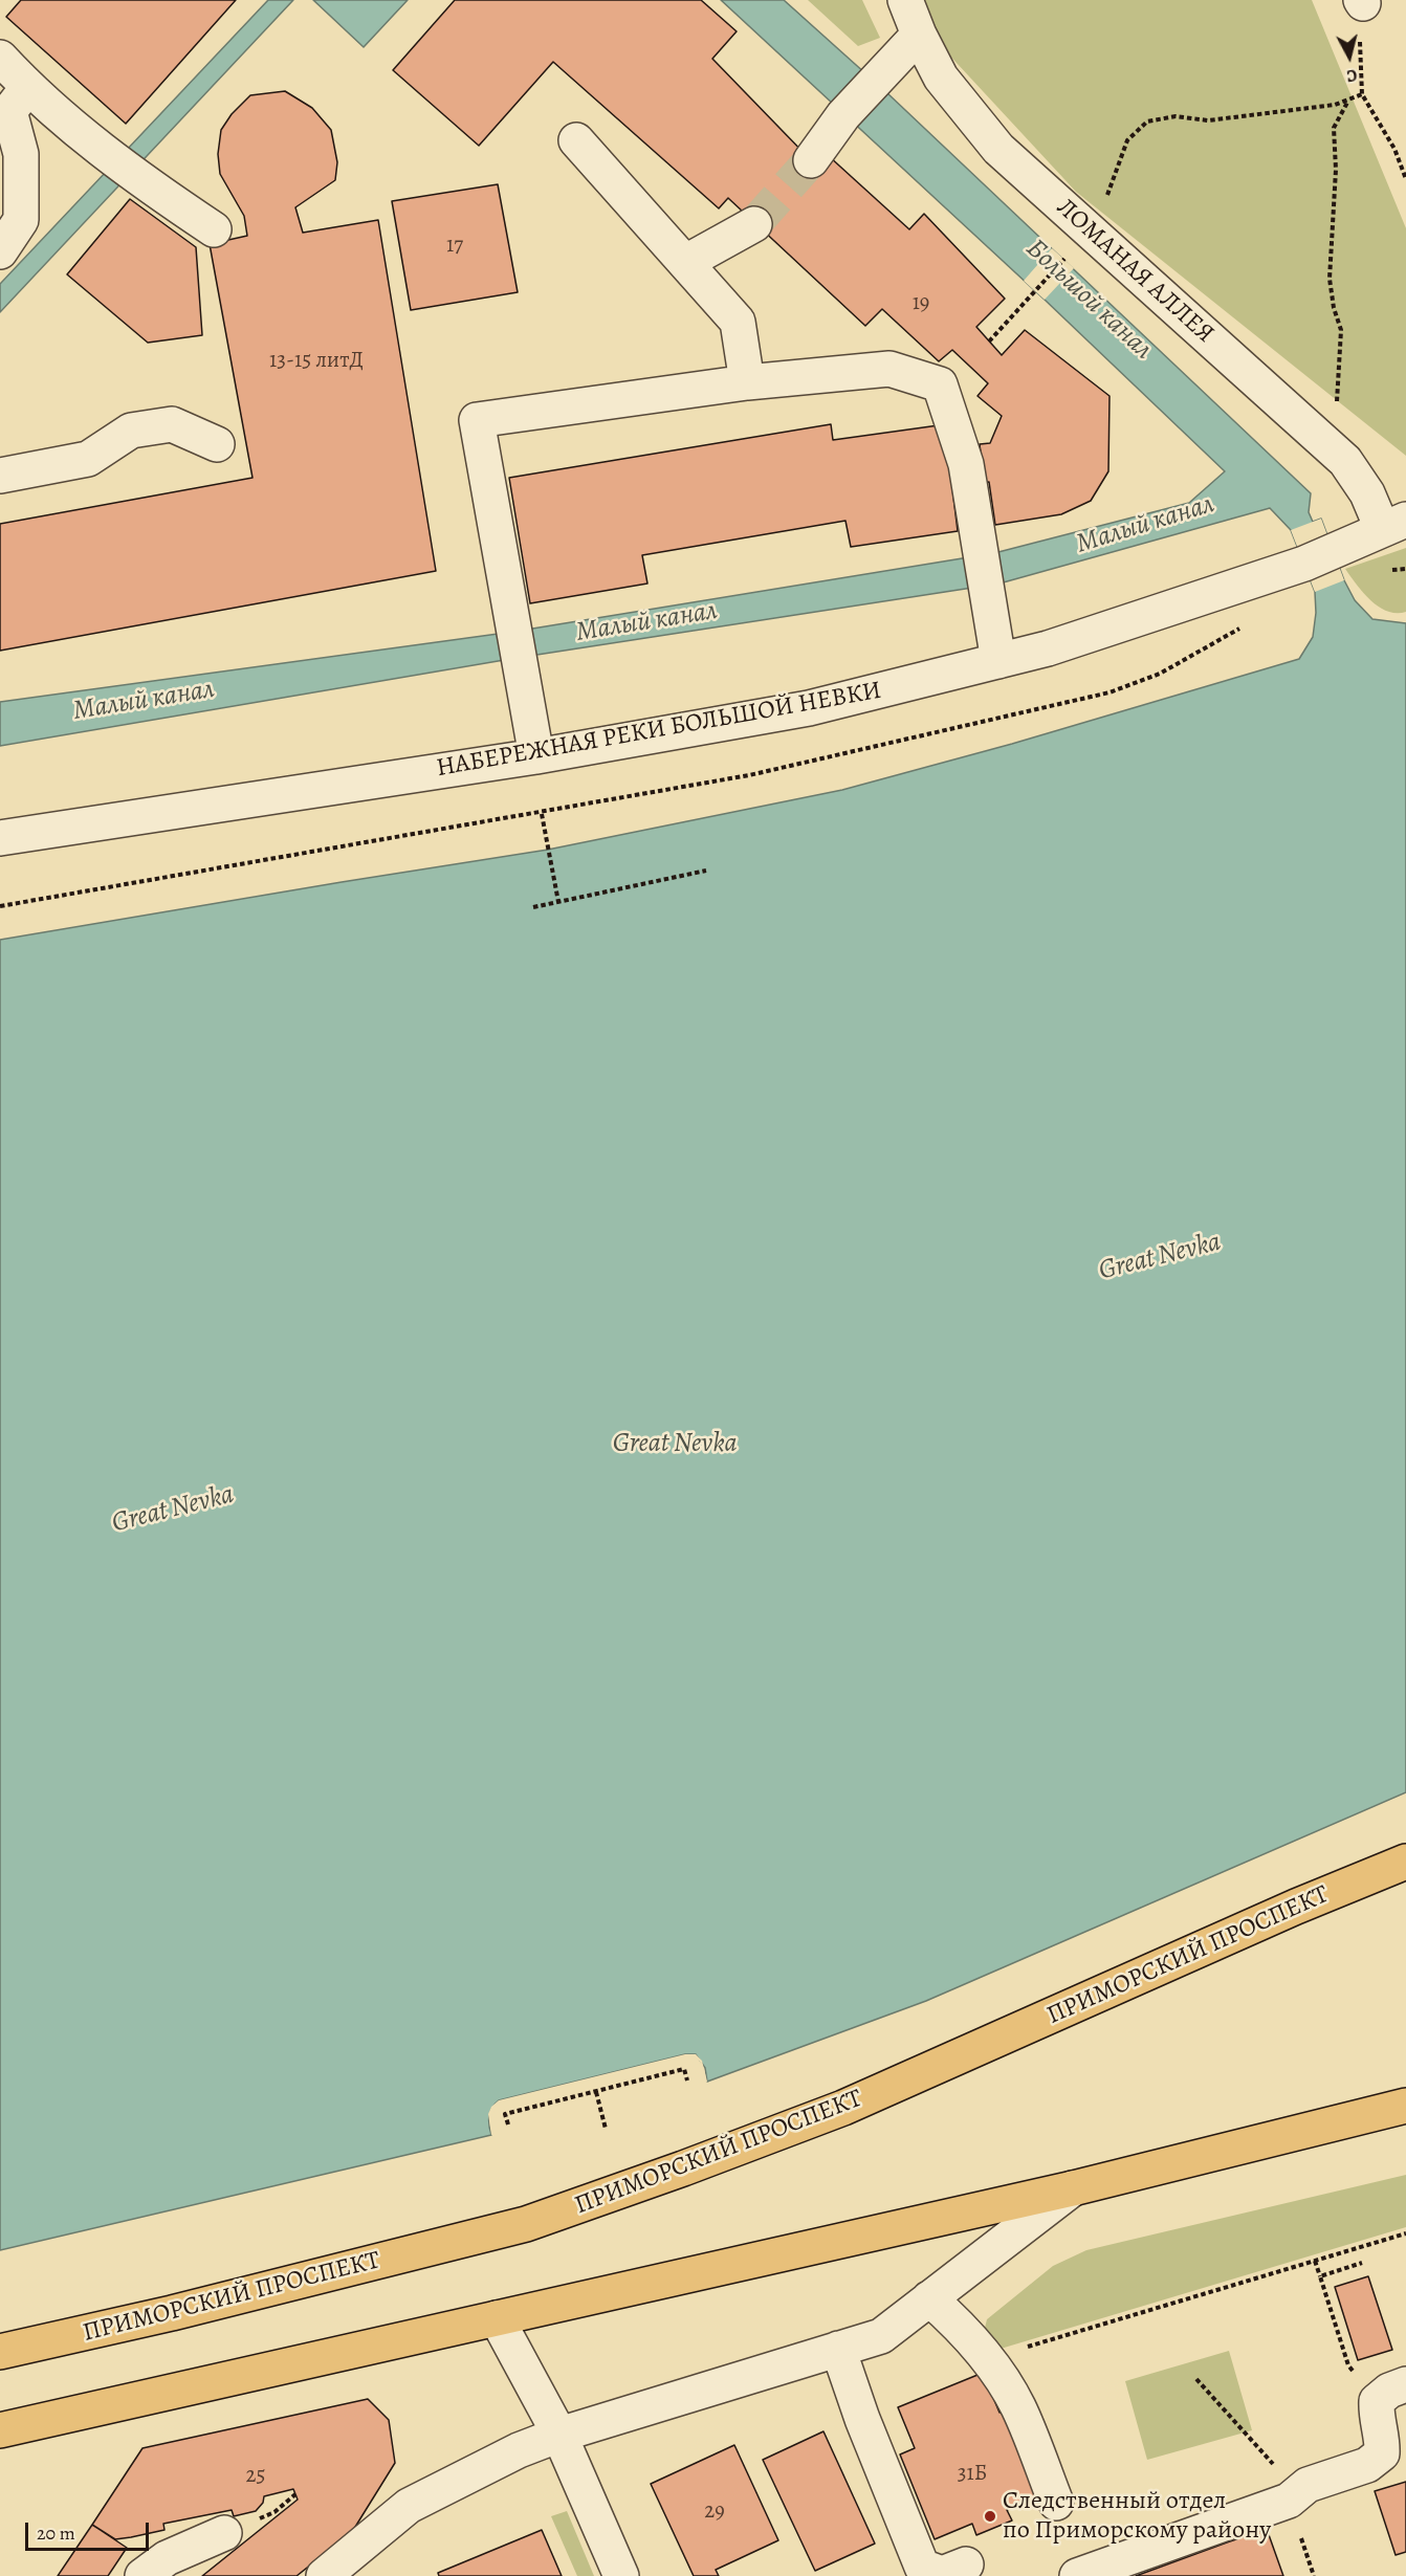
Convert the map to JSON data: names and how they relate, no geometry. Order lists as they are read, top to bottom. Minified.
{"streets":{"main road":["ПРИМОРСКИЙ ПРОСПЕКТ"],"street":["ЛОМАНАЯ АЛЛЕЯ","НАБЕРЕЖНАЯ РЕКИ БОЛЬШОЙ НЕВКИ"]},"crossings":[["ЛОМАНАЯ АЛЛЕЯ","НАБЕРЕЖНАЯ РЕКИ БОЛЬШОЙ НЕВКИ"]],"water":["Большой канал","Малый канал","Great Nevka"],"places":["Следственный отдел по Приморскому району"],"house_numbers":["17","19","13-15 литД","31Б","25","29"],"scale_bar":"20 m","north":"bottom"}
